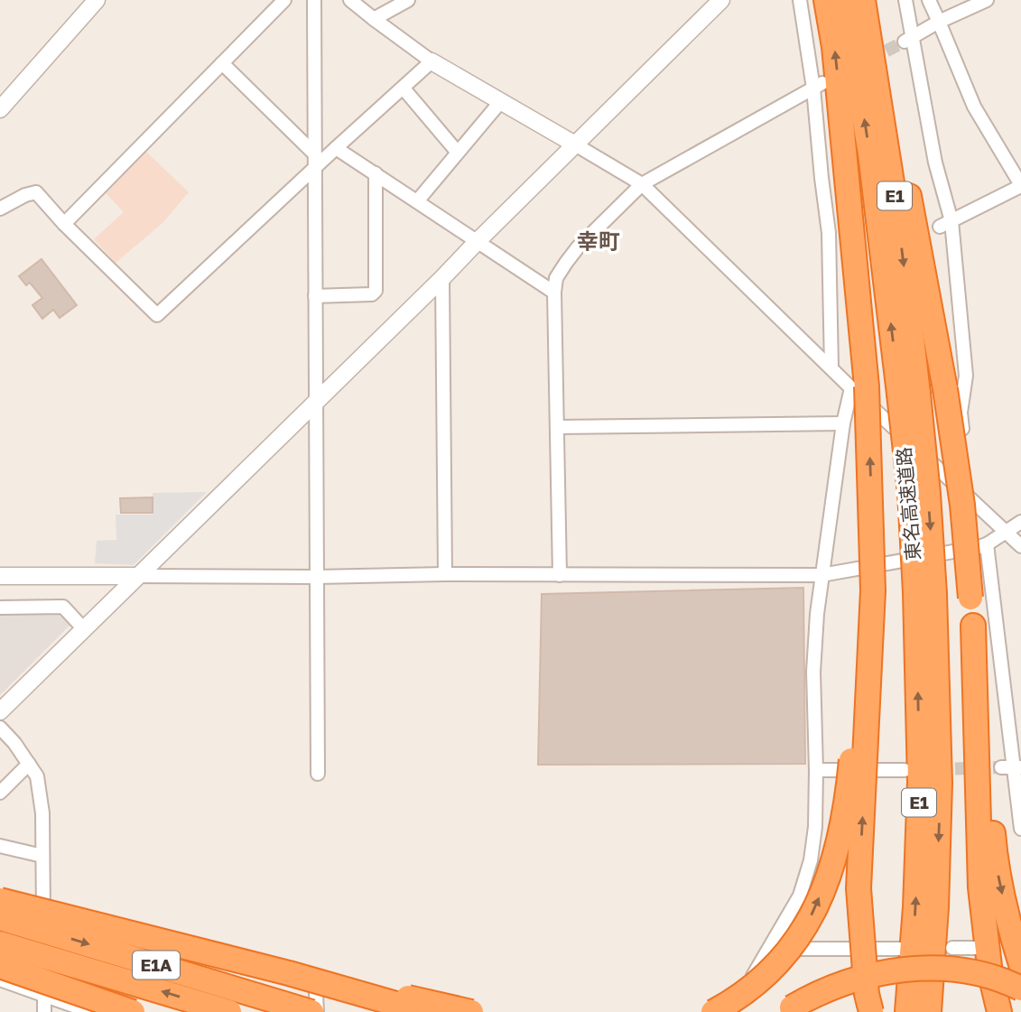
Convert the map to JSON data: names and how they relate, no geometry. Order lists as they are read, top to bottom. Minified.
{"streets":{"highway":["E1","東名高速道路","E1A"]},"districts":["幸町"]}
